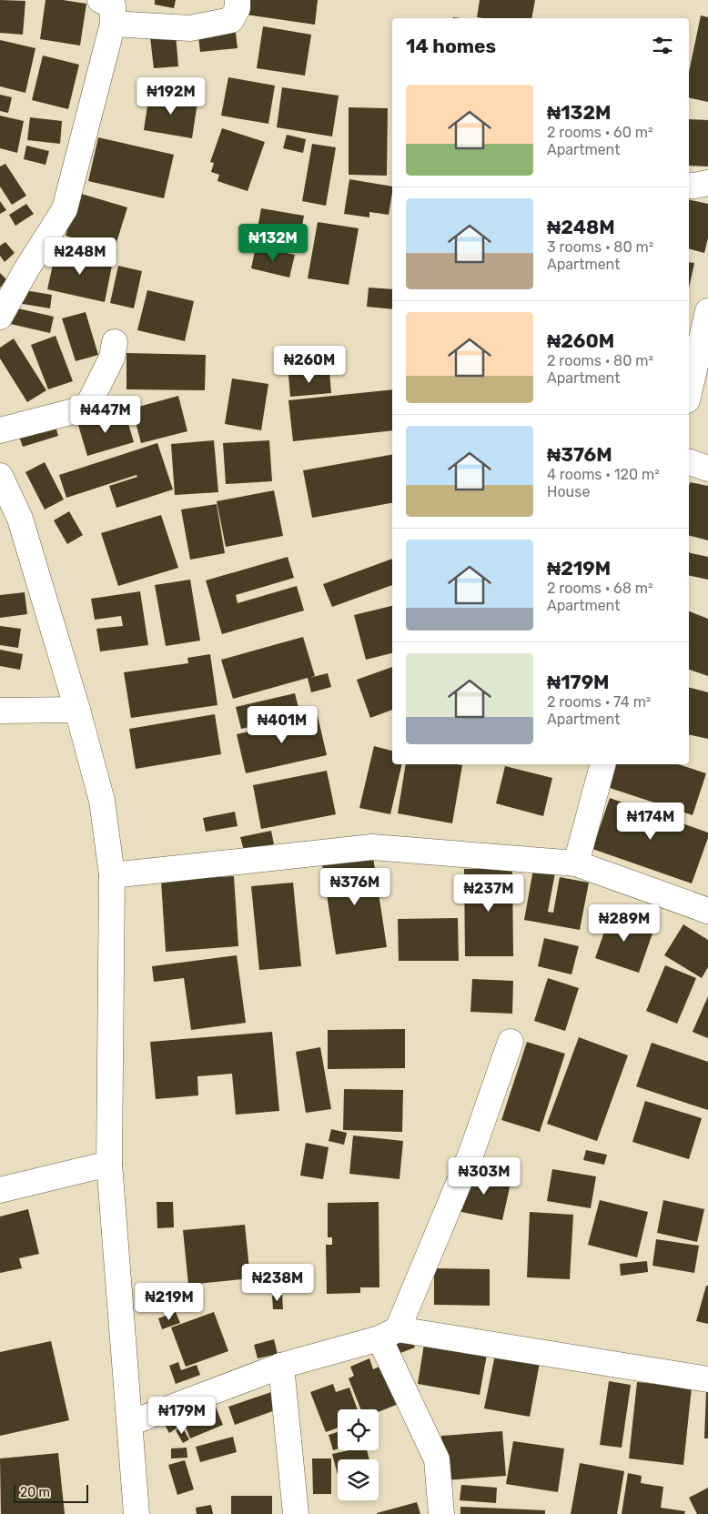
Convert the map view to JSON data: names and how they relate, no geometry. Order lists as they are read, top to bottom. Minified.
{"scale_bar":"20 m","page":{"heading":"14 homes","list":[{"name":"₦132M","note":"2 rooms · 60 m² · Apartment"},{"name":"₦248M","note":"3 rooms · 80 m² · Apartment"},{"name":"₦260M","note":"2 rooms · 80 m² · Apartment"},{"name":"₦376M","note":"4 rooms · 120 m² · House"},{"name":"₦219M","note":"2 rooms · 68 m² · Apartment"},{"name":"₦179M","note":"2 rooms · 74 m² · Apartment"}],"price":["₦192M","₦132M","₦248M","₦260M","₦447M","₦401M","₦174M","₦376M","₦237M","₦289M","₦303M","₦238M","₦219M","₦179M"],"scale":"20 m"}}
